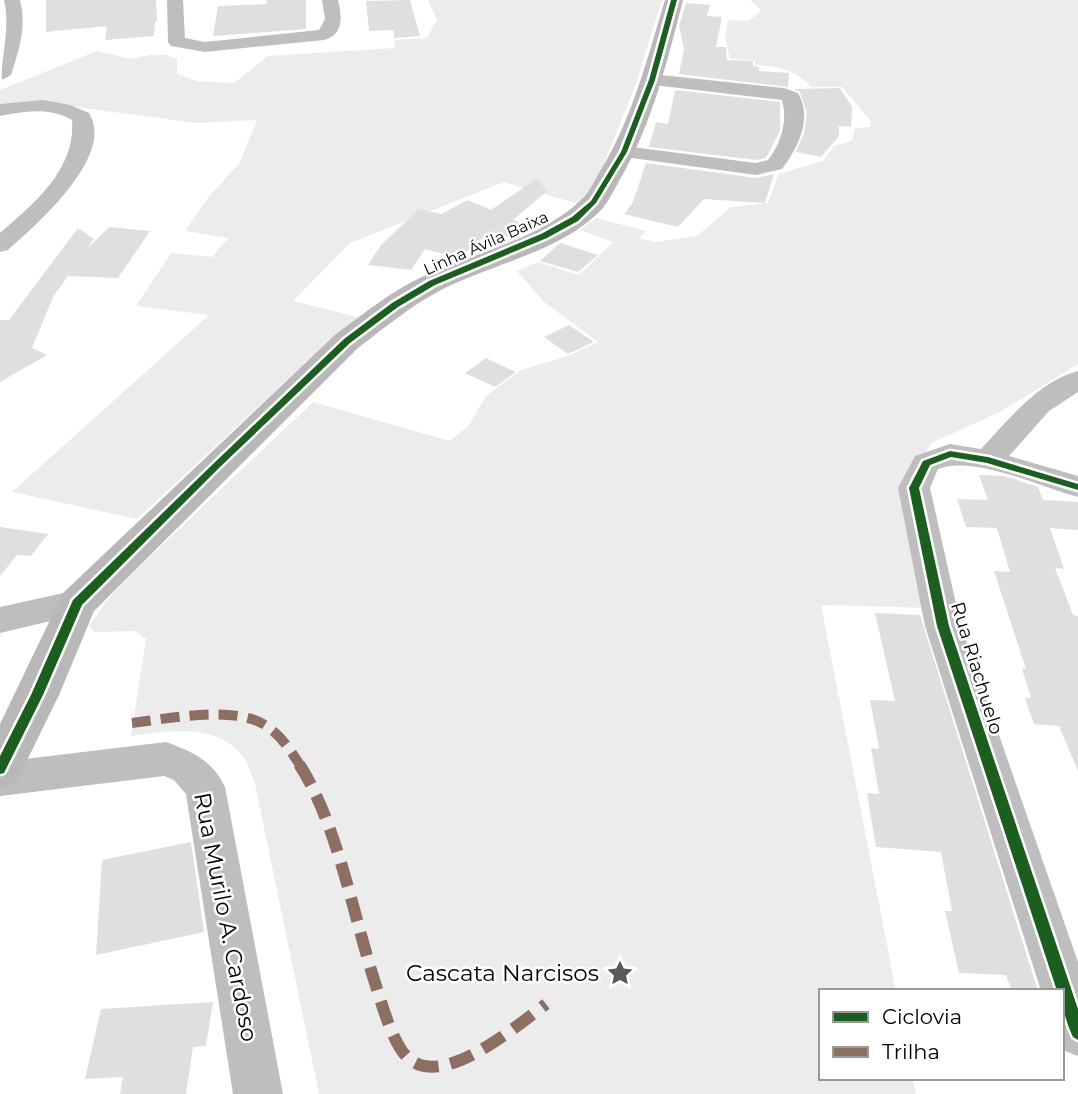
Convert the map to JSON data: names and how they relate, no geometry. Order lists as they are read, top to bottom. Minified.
{"streets":{"street":["Linha Ávila Baixa","Rua Riachuelo","Rua Murilo A. Cardoso"]},"places":{"place":["Cascata Narcisos"]},"legend":["Ciclovia","Trilha"]}
